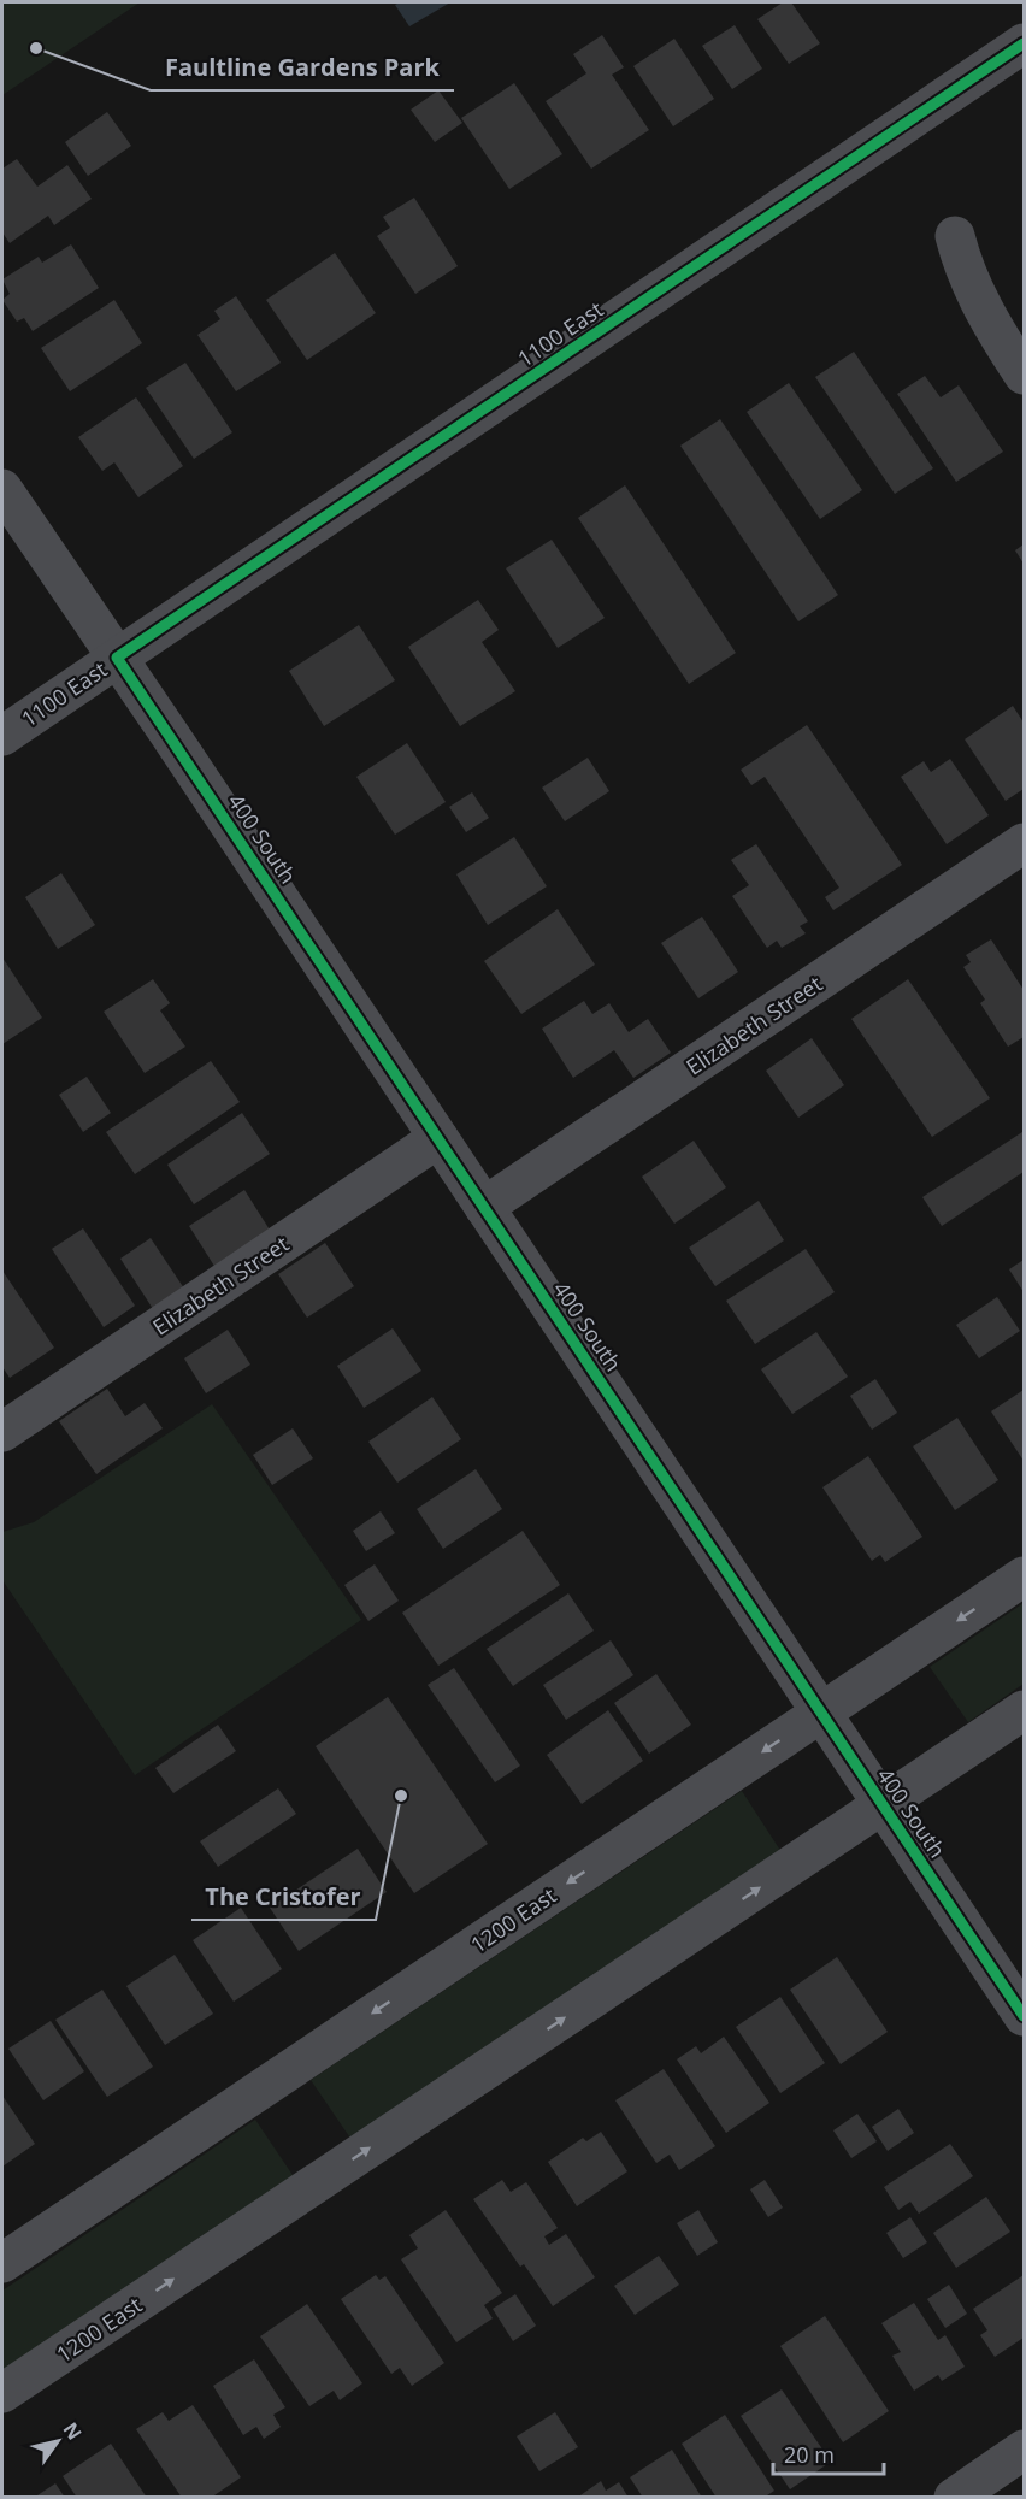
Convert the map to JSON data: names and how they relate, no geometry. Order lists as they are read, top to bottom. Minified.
{"streets":{"street":["1100 East","400 South","Elizabeth Street","1200 East"]},"crossings":[["1100 East","400 South"],["400 South","Elizabeth Street"],["400 South","1200 East"]],"places":["Faultline Gardens Park","The Cristofer"],"scale_bar":"20 m","north":"top right"}
